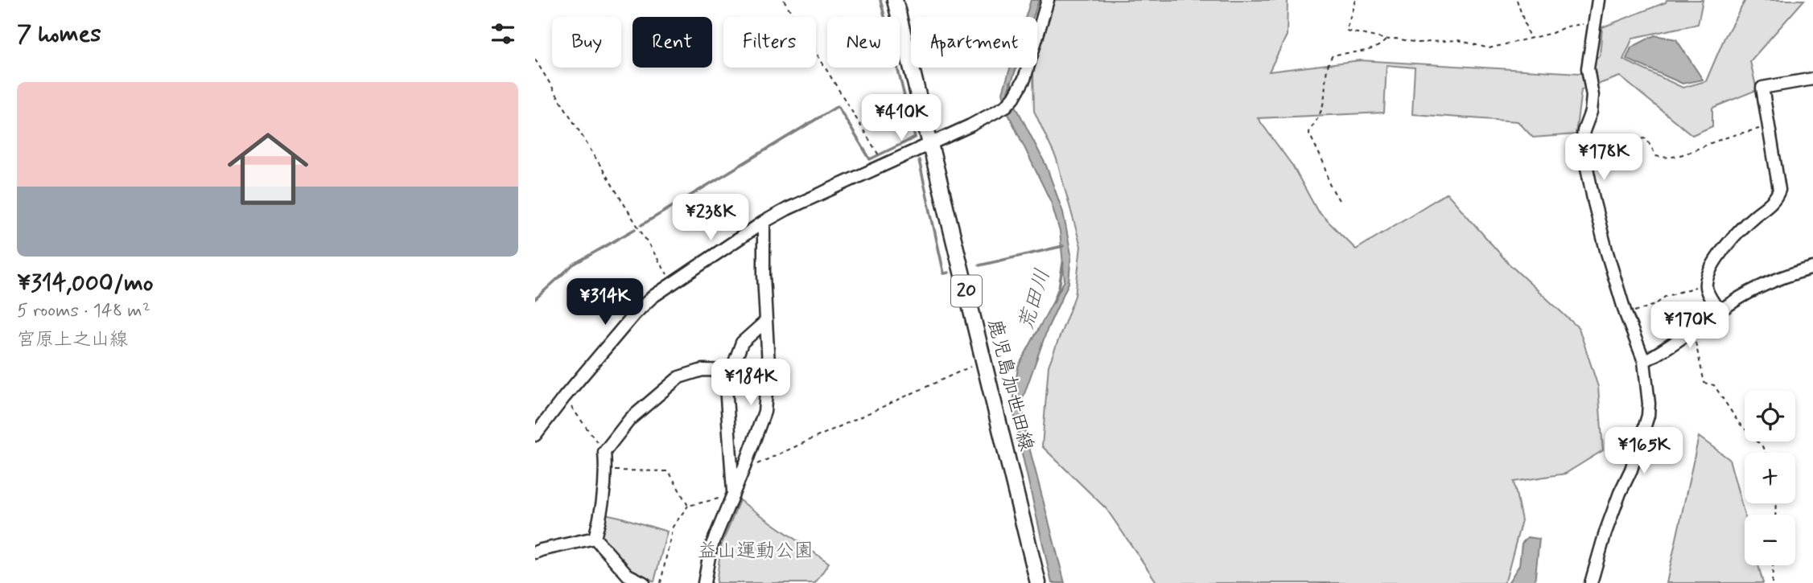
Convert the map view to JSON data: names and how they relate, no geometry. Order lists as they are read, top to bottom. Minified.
{"streets":{"main road":["20","鹿児島加世田線"]},"water":["荒田川"],"parks":["益山運動公園"],"page":{"heading":"7 homes","chip":["Buy","Rent","Filters","New","Apartment"],"list":[{"name":"¥314,000/mo","note":"5 rooms · 148 m² · 宮原上之山線"}],"price":["¥410K","¥178K","¥238K","¥314K","¥170K","¥184K","¥165K"],"map_buttons":["+","−"]}}
